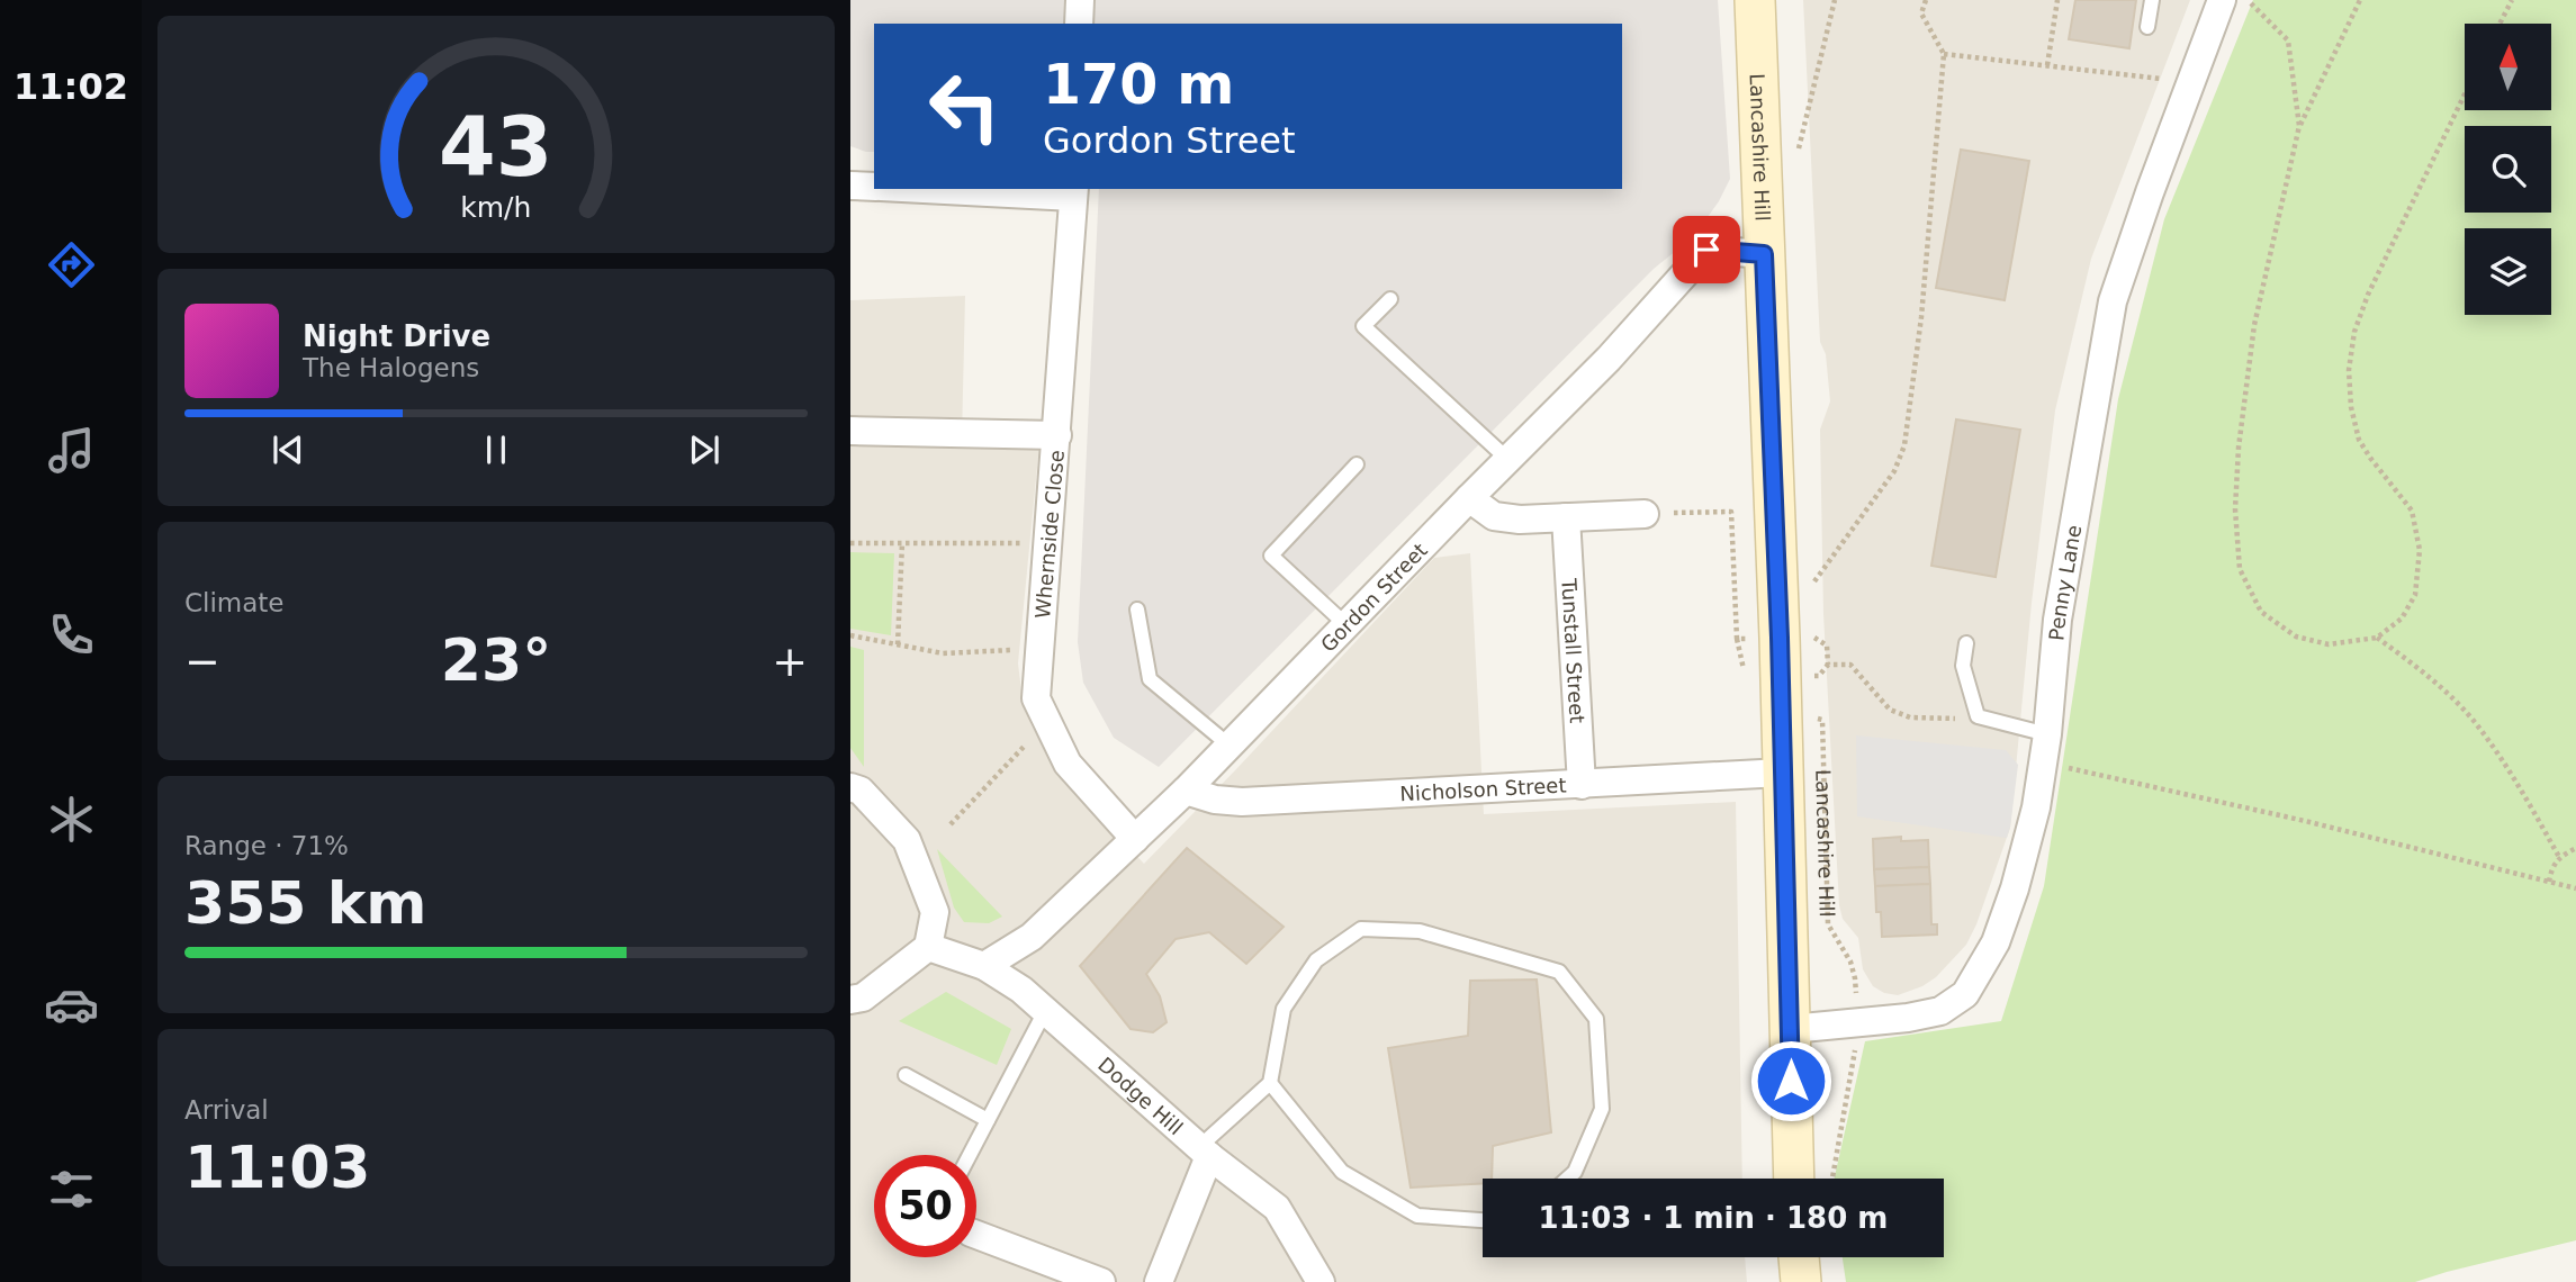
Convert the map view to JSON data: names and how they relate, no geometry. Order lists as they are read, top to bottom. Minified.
{"streets":{"main road":["Lancashire Hill"],"street":["Whernside Close","Penny Lane","Gordon Street","Tunstall Street","Nicholson Street","Dodge Hill"]},"crossings":[["Lancashire Hill","Penny Lane"],["Lancashire Hill","Gordon Street"],["Lancashire Hill","Nicholson Street"],["Whernside Close","Gordon Street"],["Gordon Street","Nicholson Street"],["Gordon Street","Dodge Hill"],["Tunstall Street","Nicholson Street"]],"north":"top","page":{"tabs":"11:02","turn":["170 m","Gordon Street"],"song":["Night Drive","The Halogens"],"tile":["Climate",["Range · 71%","355 km"],["Arrival","11:03"]],"heat":["−","23°","+"],"limit":"50","trip":"11:03 · 1 min · 180 m","gauge":["43","km/h"]}}
